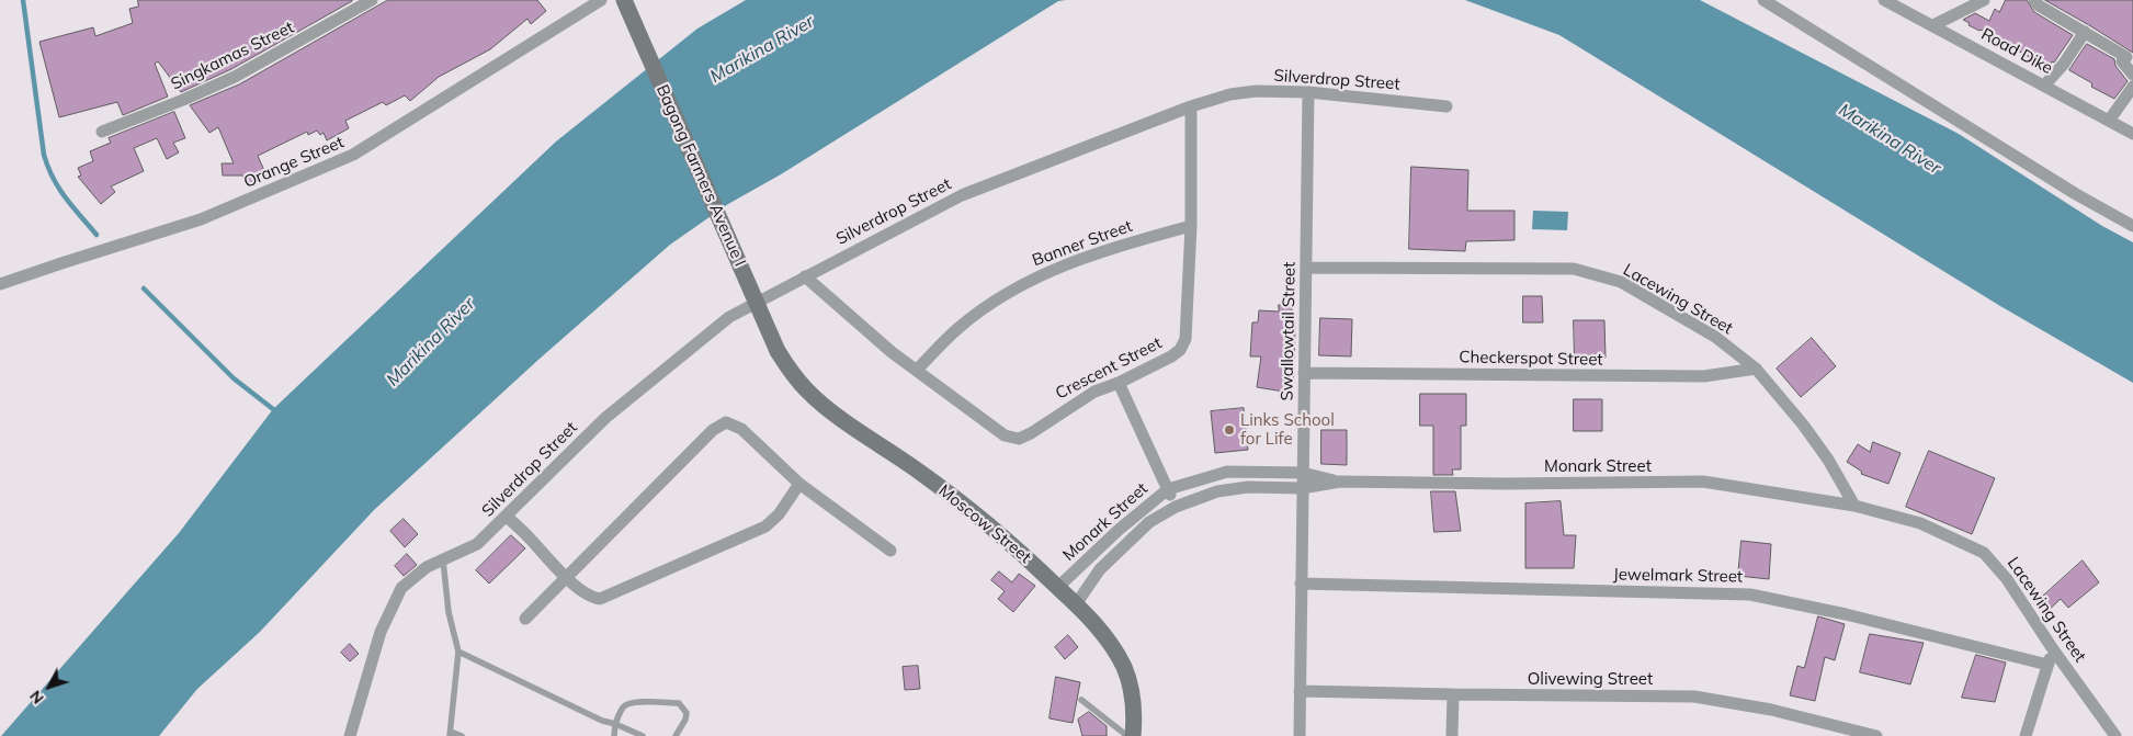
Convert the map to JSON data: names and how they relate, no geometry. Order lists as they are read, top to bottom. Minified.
{"streets":{"street":["Road Dike","Singkamas Street","Silverdrop Street","Orange Street","Bagong Farmers Avenue I","Banner Street","Lacewing Street","Swallowtail Street","Checkerspot Street","Crescent Street","Monark Street","Moscow Street","Jewelmark Street","Olivewing Street"]},"crossings":[["Silverdrop Street","Swallowtail Street"],["Silverdrop Street","Crescent Street"],["Bagong Farmers Avenue I","Moscow Street"],["Banner Street","Crescent Street"],["Lacewing Street","Swallowtail Street"],["Lacewing Street","Checkerspot Street"],["Lacewing Street","Monark Street"],["Swallowtail Street","Checkerspot Street"],["Swallowtail Street","Monark Street"],["Swallowtail Street","Jewelmark Street"],["Swallowtail Street","Olivewing Street"],["Monark Street","Moscow Street"]],"water":["Marikina River"],"places":["Links School for Life"],"north":"bottom left"}
